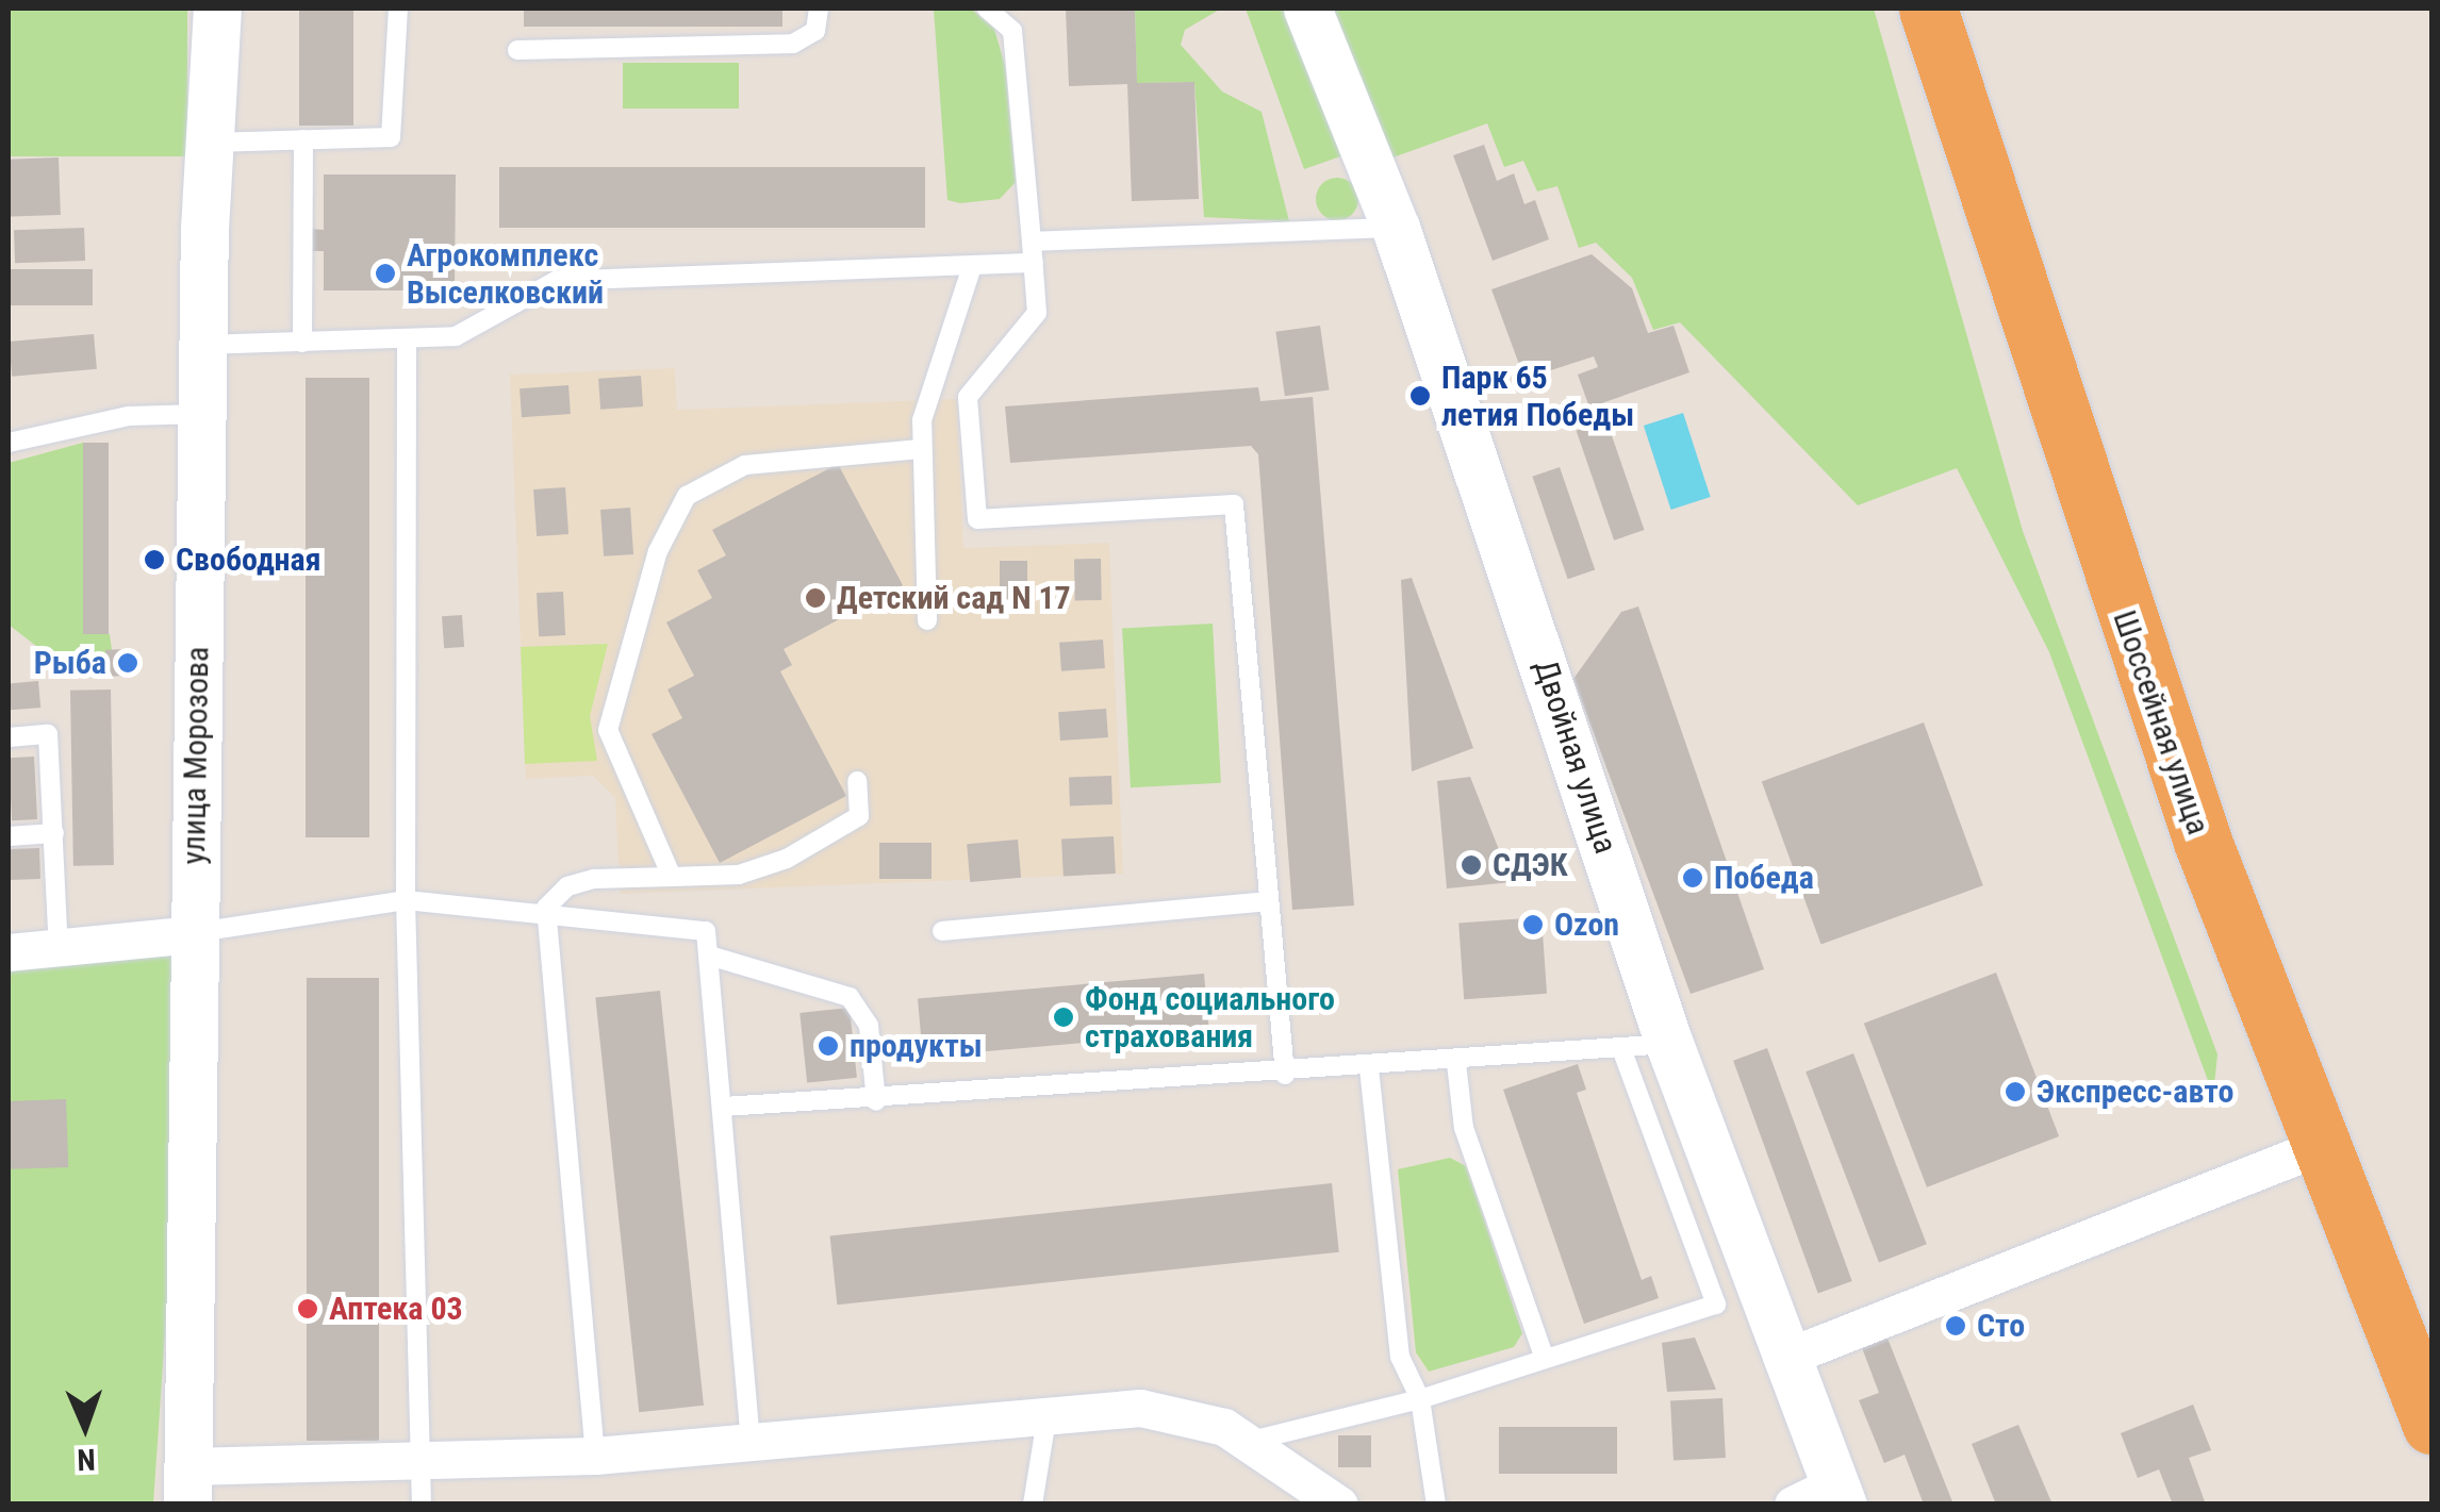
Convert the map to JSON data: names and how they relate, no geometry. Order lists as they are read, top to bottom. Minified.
{"streets":{"highway":["Шоссейная улица"],"street":["улица Морозова","Двойная улица"]},"places":["Агрокомплекс Выселковский","Парк 65 летия Победы","Свободная","Детский сад N 17","Рыба","СДЭК","Победа","Ozon","Фонд социального страхования","продукты","Экспресс-авто","Аптека 03","Сто"],"north":"bottom"}
